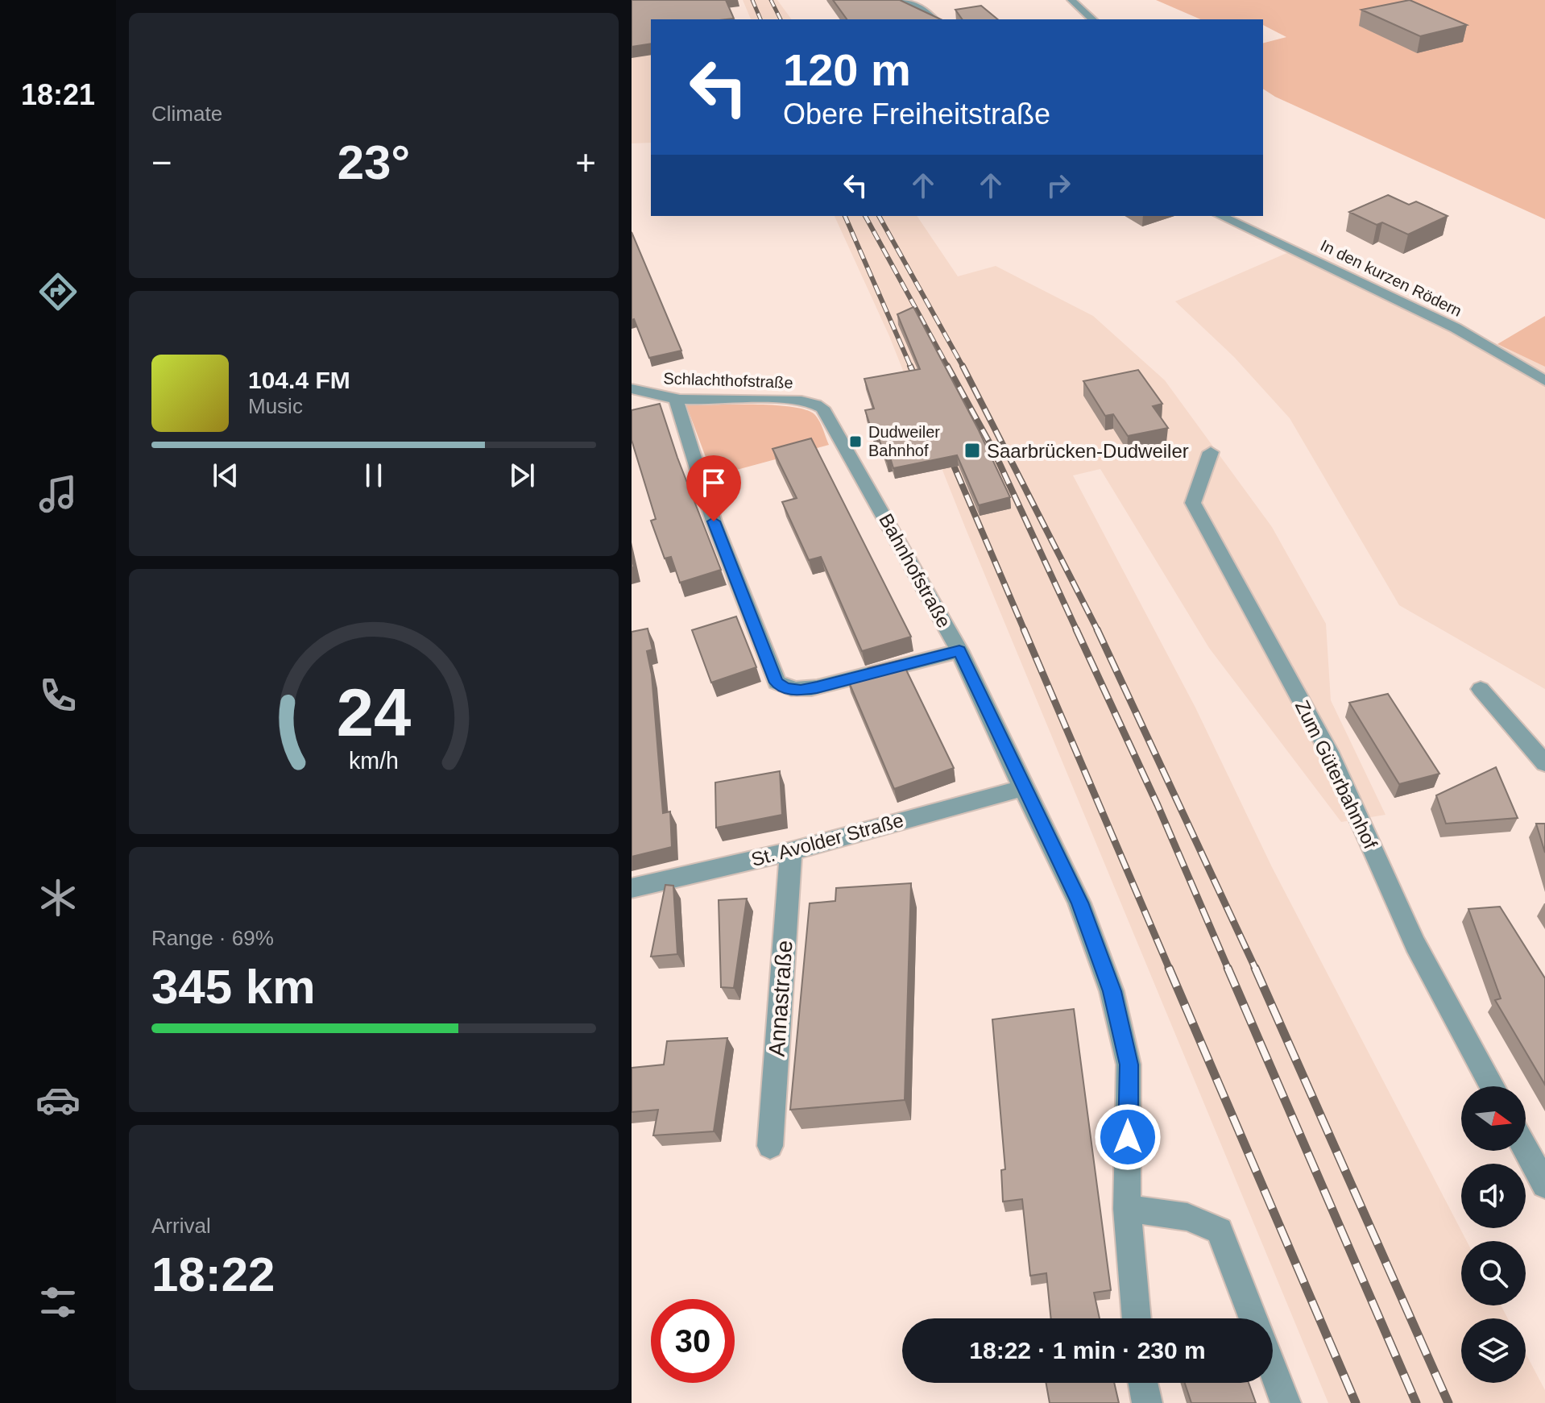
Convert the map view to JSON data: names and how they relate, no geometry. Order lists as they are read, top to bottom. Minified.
{"streets":{"street":["In den kurzen Rödern","Schlachthofstraße","Bahnhofstraße","Zum Güterbahnhof","St. Avolder Straße","Annastraße"]},"crossings":[["Schlachthofstraße","Bahnhofstraße"],["Bahnhofstraße","St. Avolder Straße"],["St. Avolder Straße","Annastraße"]],"places":{"transit":["Dudweiler Bahnhof","Saarbrücken-Dudweiler"]},"north":"right","page":{"tabs":"18:21","tile":["Climate",["Range · 69%","345 km"],["Arrival","18:22"]],"turn":["120 m","Obere Freiheitstraße"],"heat":["−","23°","+"],"song":["104.4 FM","Music"],"limit":"30","trip":"18:22 · 1 min · 230 m","gauge":["24","km/h"]}}
